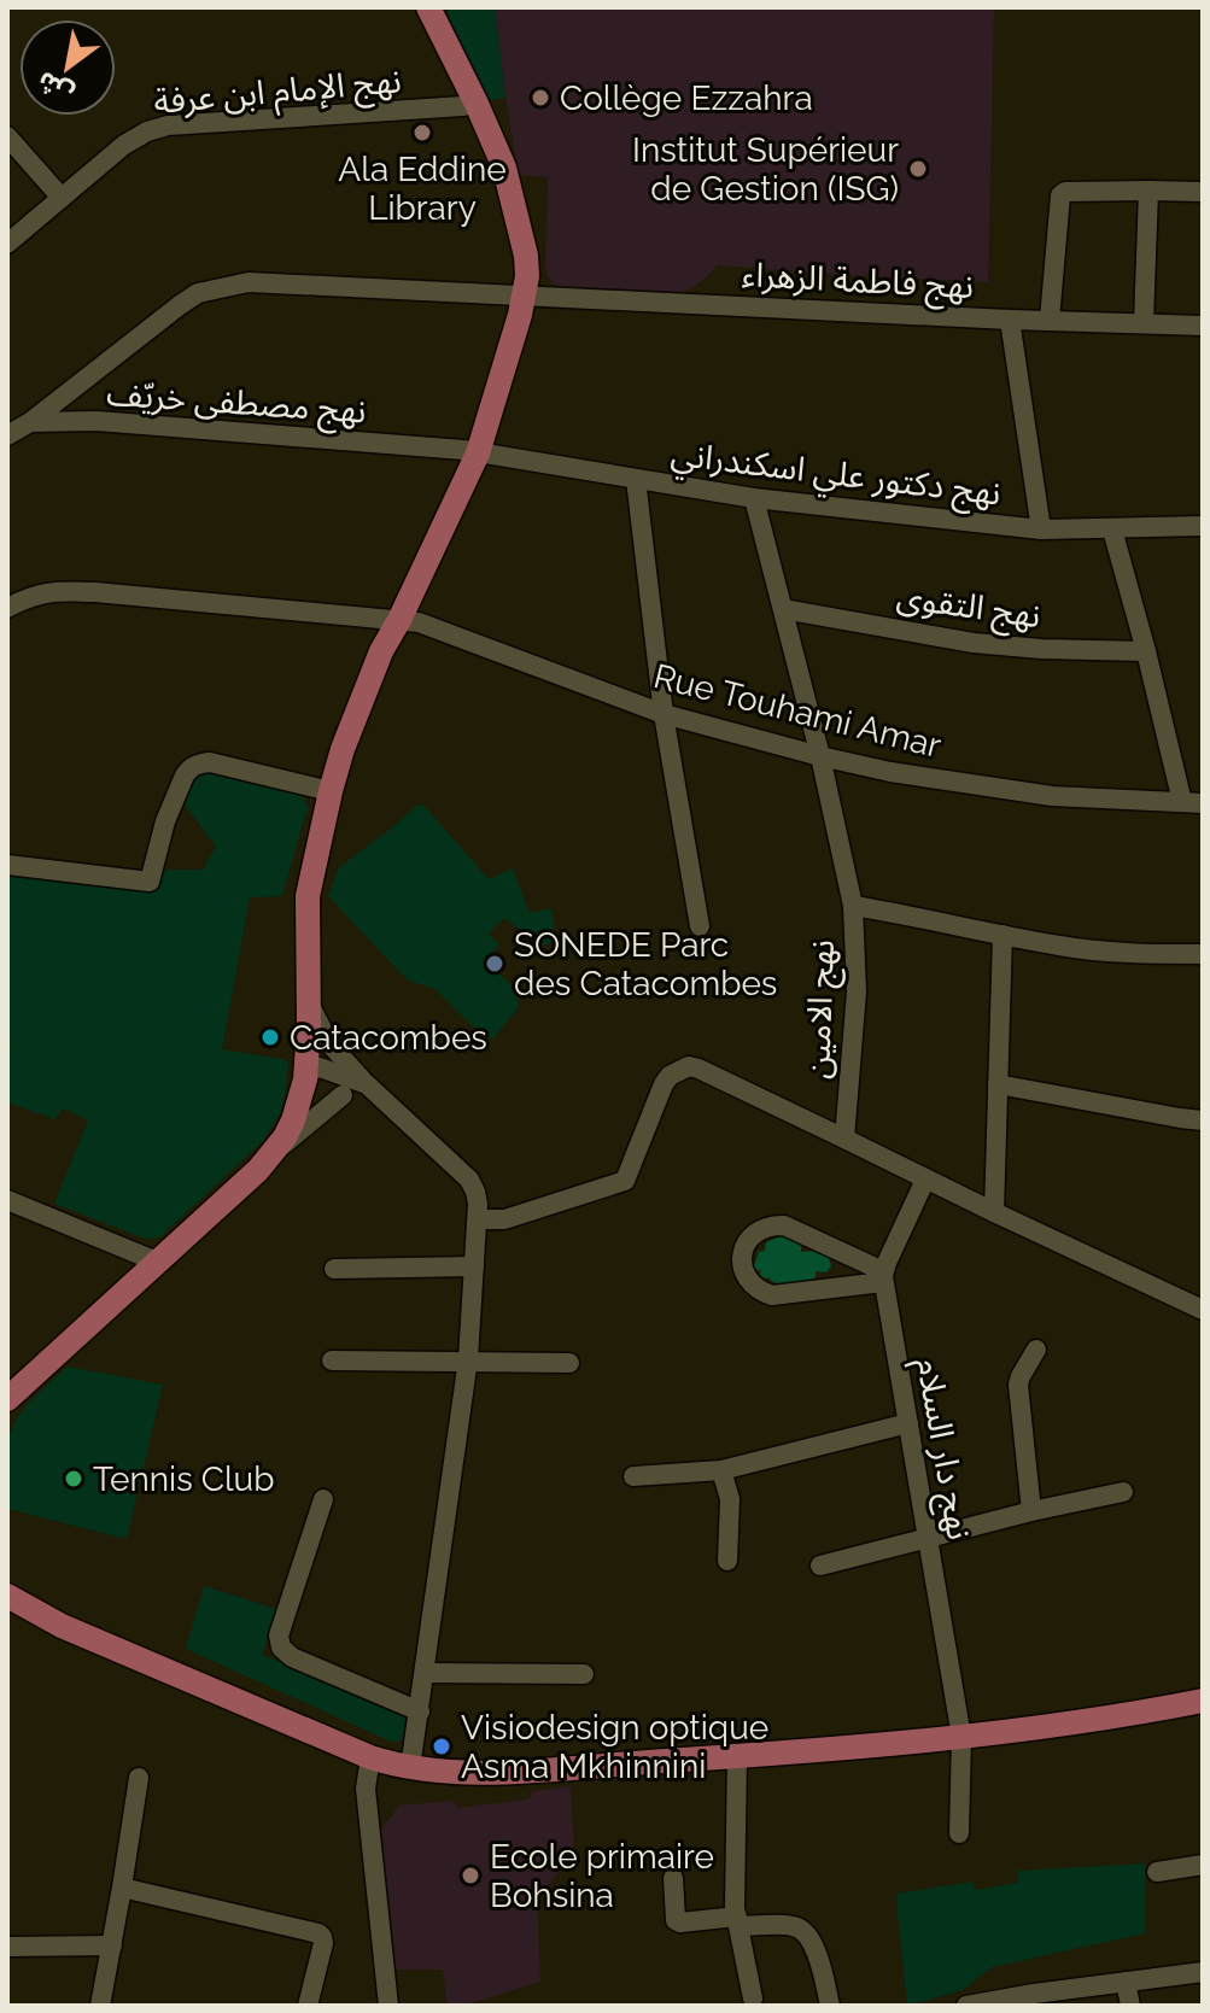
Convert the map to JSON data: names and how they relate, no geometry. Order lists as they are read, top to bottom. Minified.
{"streets":{"street":["نهج الإمام ابن عرفة","نهج فاطمة الزهراء","نهج مصطفى خريّف","نهج دكتور علي اسكندراني","نهج التقوى","Rue Touhami Amar","نهج الامين","نهج دار السلام"]},"crossings":[["نهج فاطمة الزهراء","نهج مصطفى خريّف"],["نهج مصطفى خريّف","نهج دكتور علي اسكندراني"],["نهج دكتور علي اسكندراني","نهج الامين"],["نهج التقوى","نهج الامين"],["Rue Touhami Amar","نهج الامين"]],"places":["Collège Ezzahra","Ala Eddine Library","Institut Supérieur de Gestion (ISG)","SONEDE Parc des Catacombes","Catacombes","Tennis Club","Visiodesign optique Asma Mkhinnini","Ecole primaire Bohsina"],"north":"bottom left"}
